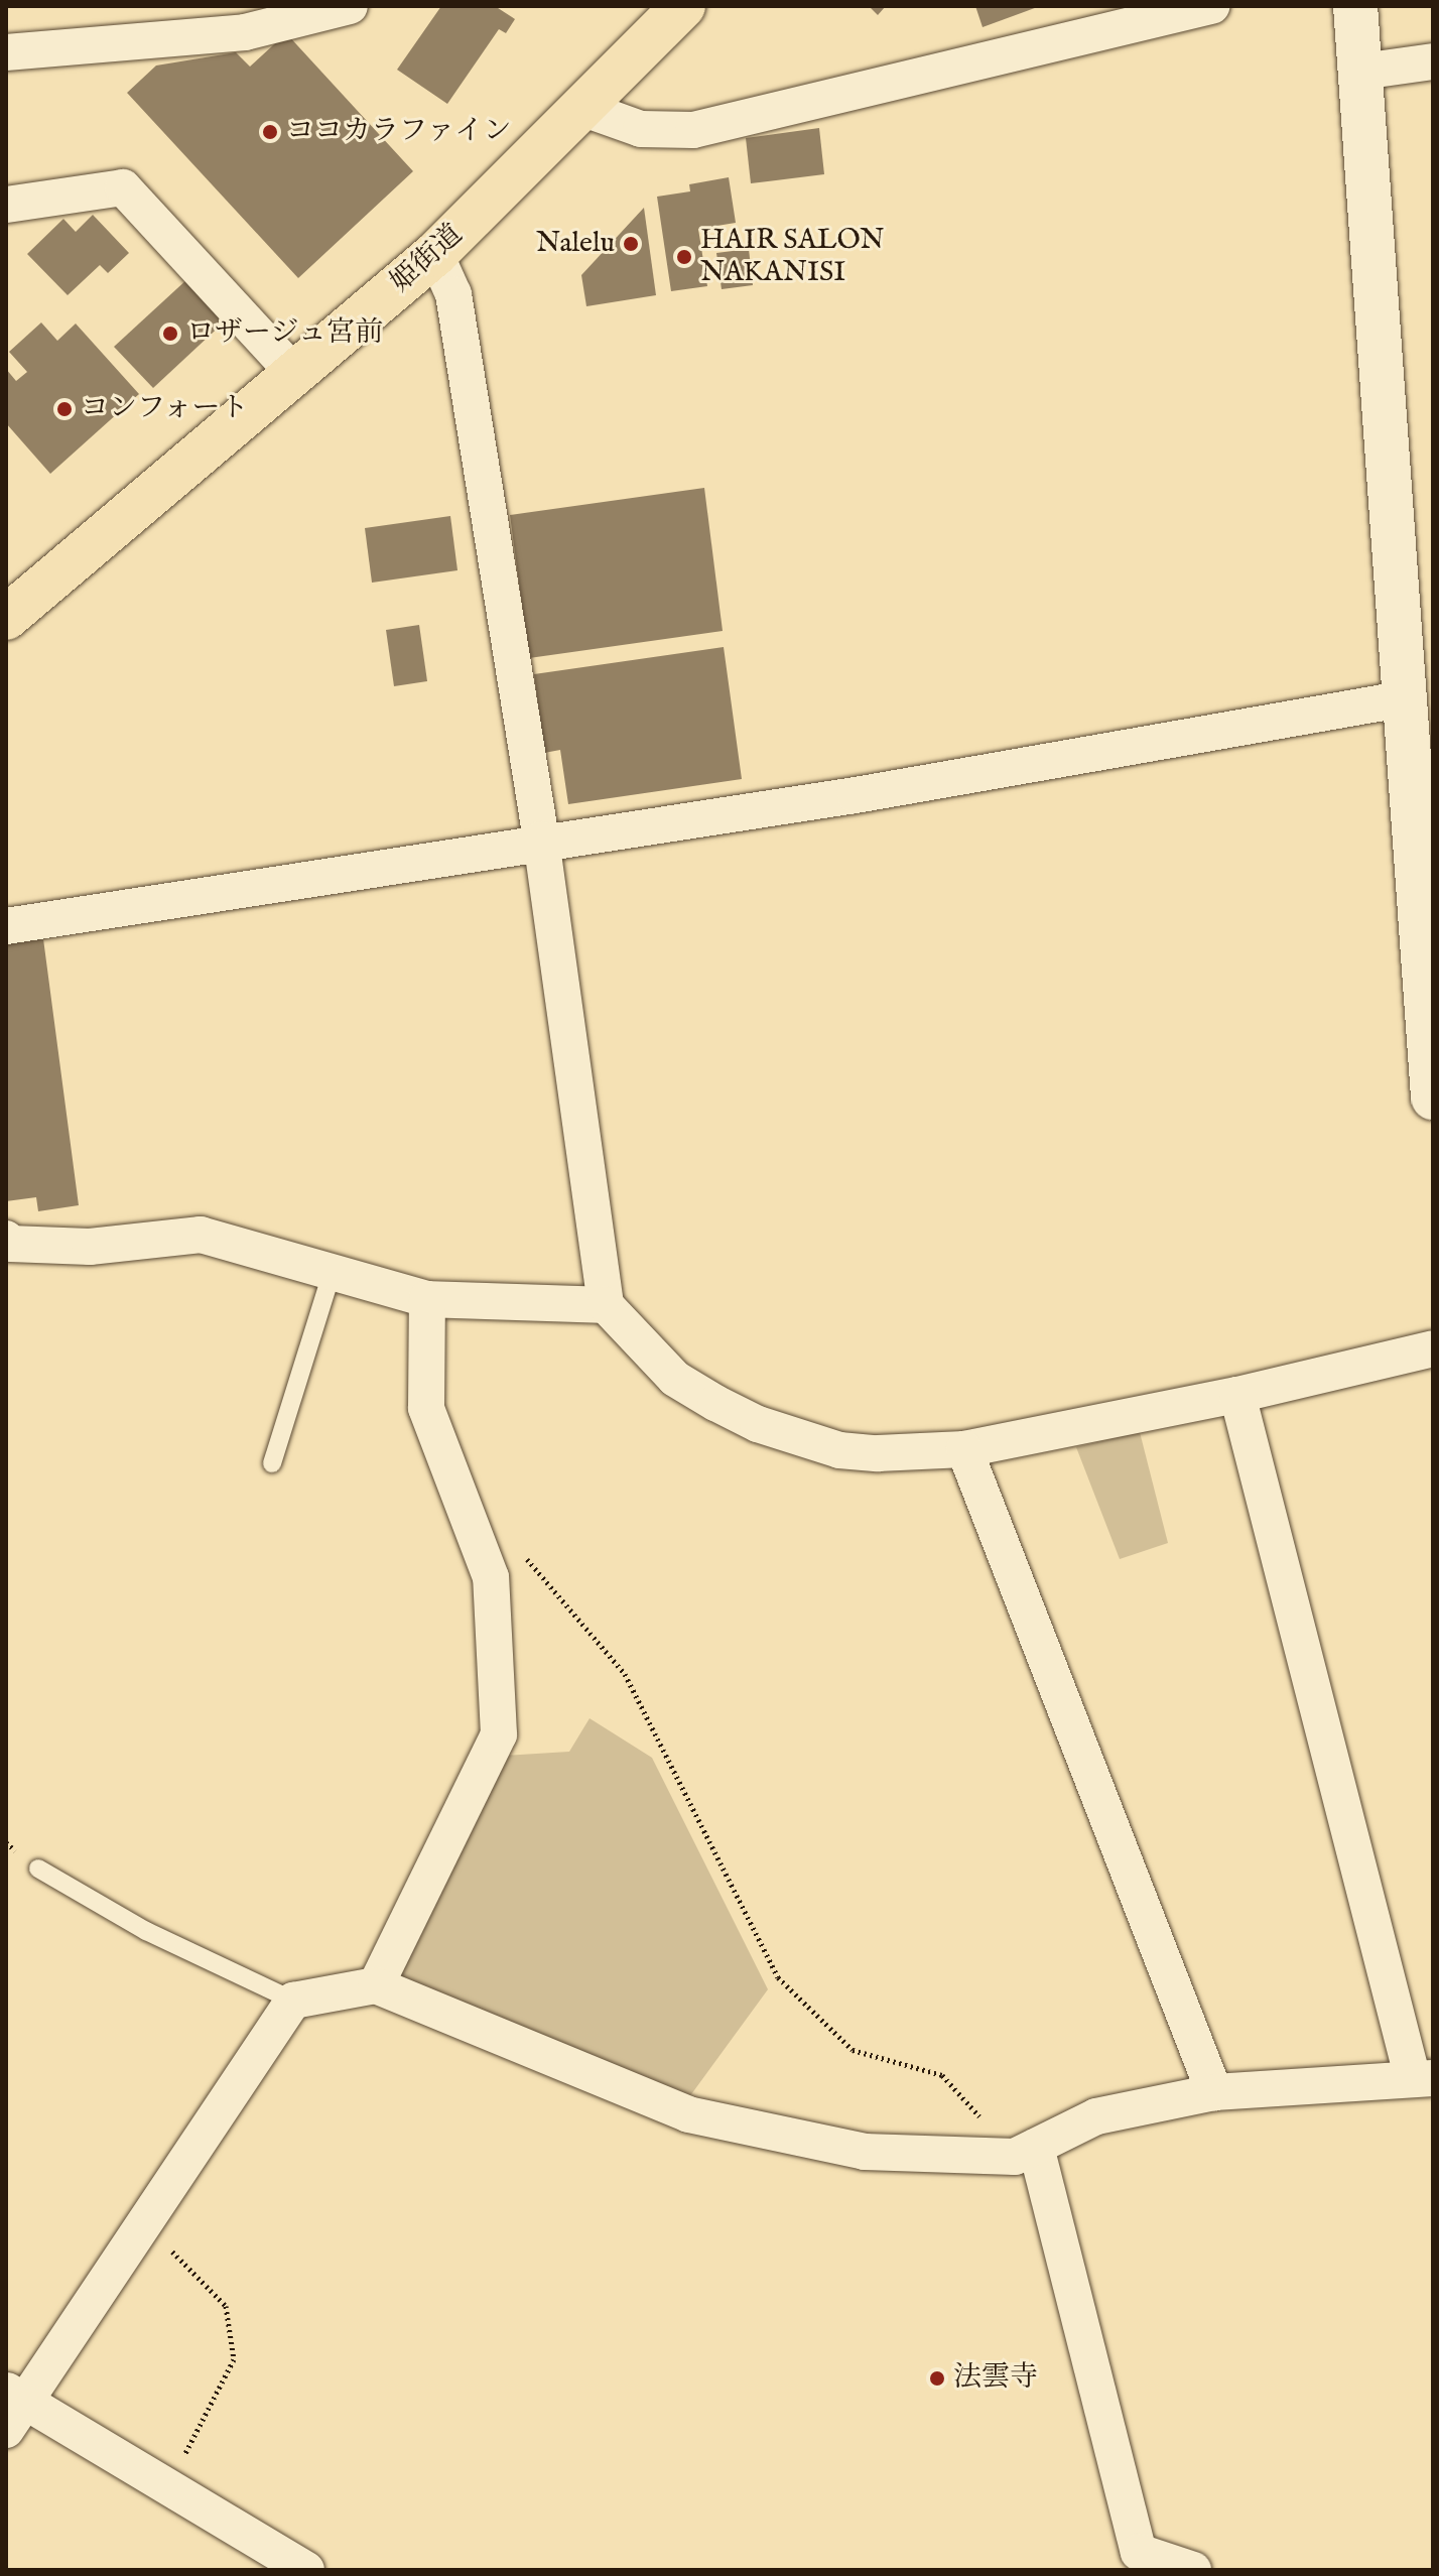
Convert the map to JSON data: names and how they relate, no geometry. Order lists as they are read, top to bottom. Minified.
{"streets":{"main road":["姫街道"]},"places":["ココカラファイン","Nalelu","HAIR SALON NAKANISI","ロザージュ宮前","コンフォート","法雲寺"]}
